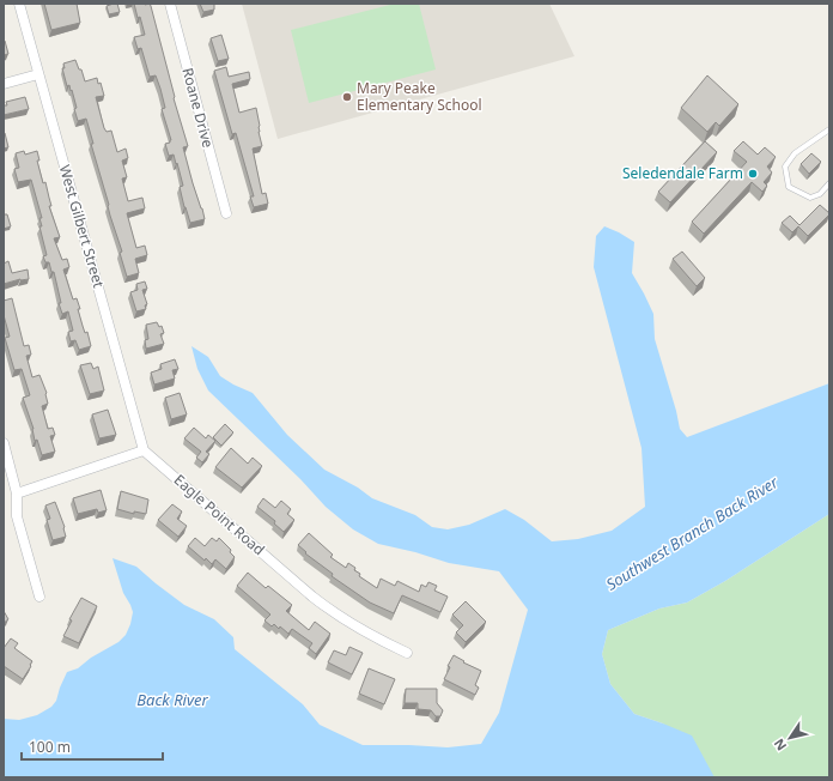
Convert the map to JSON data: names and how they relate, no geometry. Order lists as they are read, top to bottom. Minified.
{"streets":{"street":["Roane Drive","West Gilbert Street","Eagle Point Road"]},"crossings":[["West Gilbert Street","Eagle Point Road"]],"water":["Southwest Branch Back River","Back River"],"places":["Mary Peake Elementary School","Seledendale Farm"],"scale_bar":"100 m","north":"bottom left"}
